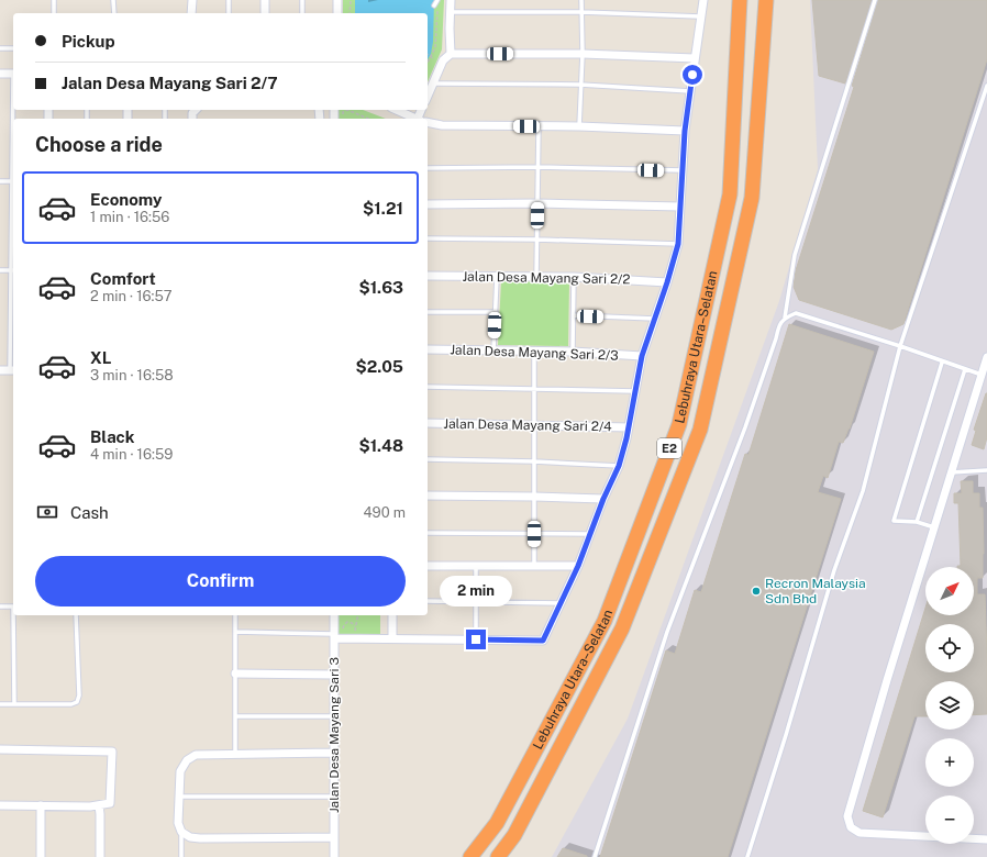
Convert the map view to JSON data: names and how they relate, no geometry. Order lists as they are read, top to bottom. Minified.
{"streets":{"highway":["Lebuhraya Utara–Selatan","E2"],"street":["Jalan Desa Mayang Sari 2/2","Jalan Desa Mayang Sari 2/3","Jalan Desa Mayang Sari 2/4","Jalan Desa Mayang Sari 3"]},"places":["Recron Malaysia Sdn Bhd"],"north":"top right","page":{"banner":["Pickup","Jalan Desa Mayang Sari 2/7"],"heading":"Choose a ride","list":[{"name":"Economy","note":"1 min · 16:56","value":"$1.21"},{"name":"Comfort","note":"2 min · 16:57","value":"$1.63"},{"name":"XL","note":"3 min · 16:58","value":"$2.05"},{"name":"Black","note":"4 min · 16:59","value":"$1.48"}],"pay":["Cash","490 m"],"buttons":"Confirm","map_buttons":["+","−"],"bubble":"2 min"}}
